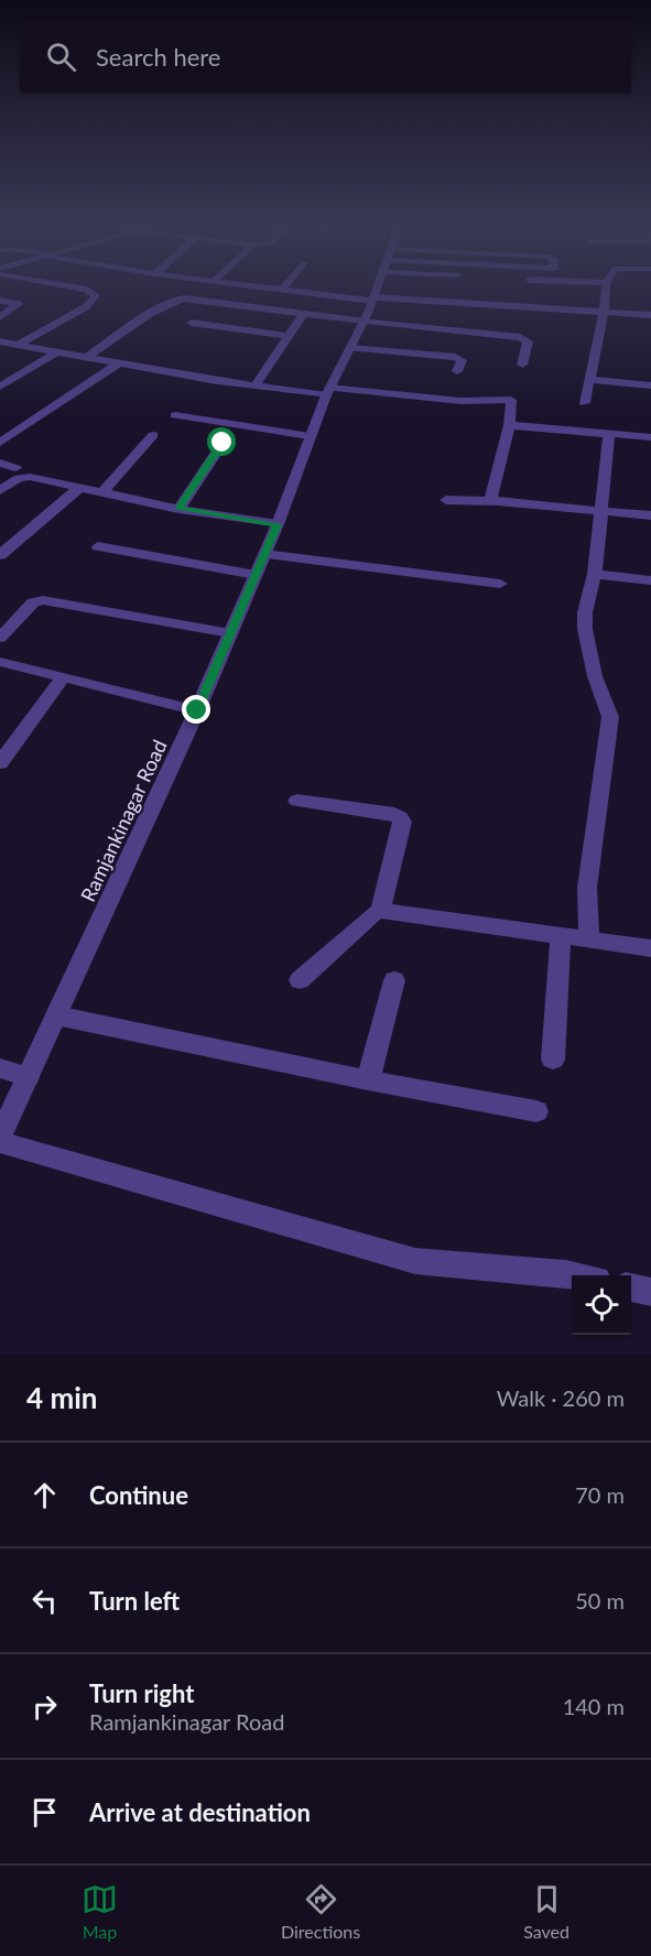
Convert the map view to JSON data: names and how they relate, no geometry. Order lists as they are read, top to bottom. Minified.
{"streets":{"street":["Ramjankinagar Road"]},"page":{"search":"Search here","heading":["4 min","Walk · 260 m"],"list":[["Continue","70 m"],["Turn left","50 m"],["Turn right","Ramjankinagar Road","140 m"],"Arrive at destination"],"nav":["Map","Directions","Saved"]}}
